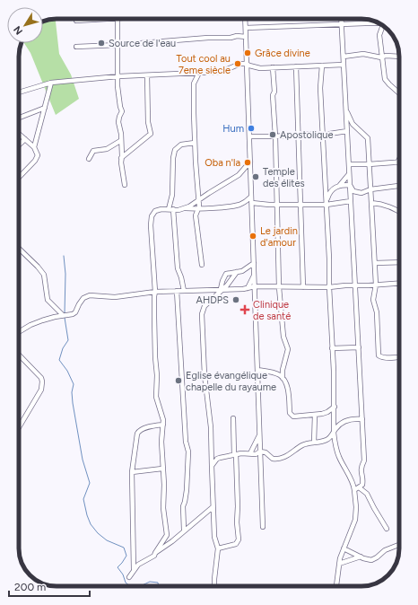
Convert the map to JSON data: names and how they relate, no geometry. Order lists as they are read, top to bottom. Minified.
{"places":{"other":["Source de l'eau","Grâce divine","Tout cool au 7eme siècle","Hum","Apostolique","Oba n'la","Temple des élites","Le jardin d'amour","AHDPS","Eglise évangélique chapelle du rayaume"],"health":["Clinique de santé"]},"scale_bar":"200 m","north":"bottom left"}
